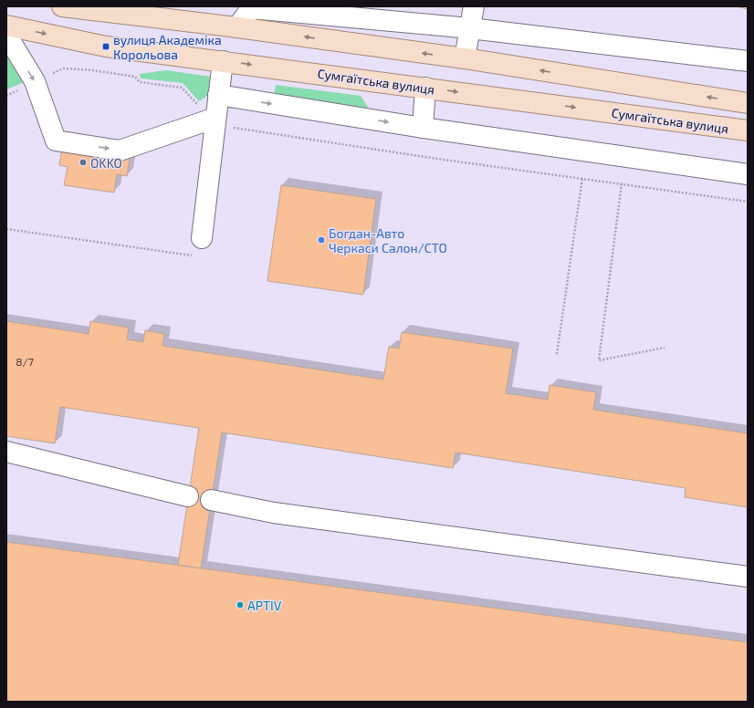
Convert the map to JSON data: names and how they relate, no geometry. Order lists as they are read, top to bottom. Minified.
{"streets":{"main road":["Сумгаїтська вулиця"]},"places":{"transit":["вулиця Академіка Корольова"],"other":["OKKO","Богдан-Авто Черкаси Салон/СТО","APTIV"]},"house_numbers":["8/7"]}
